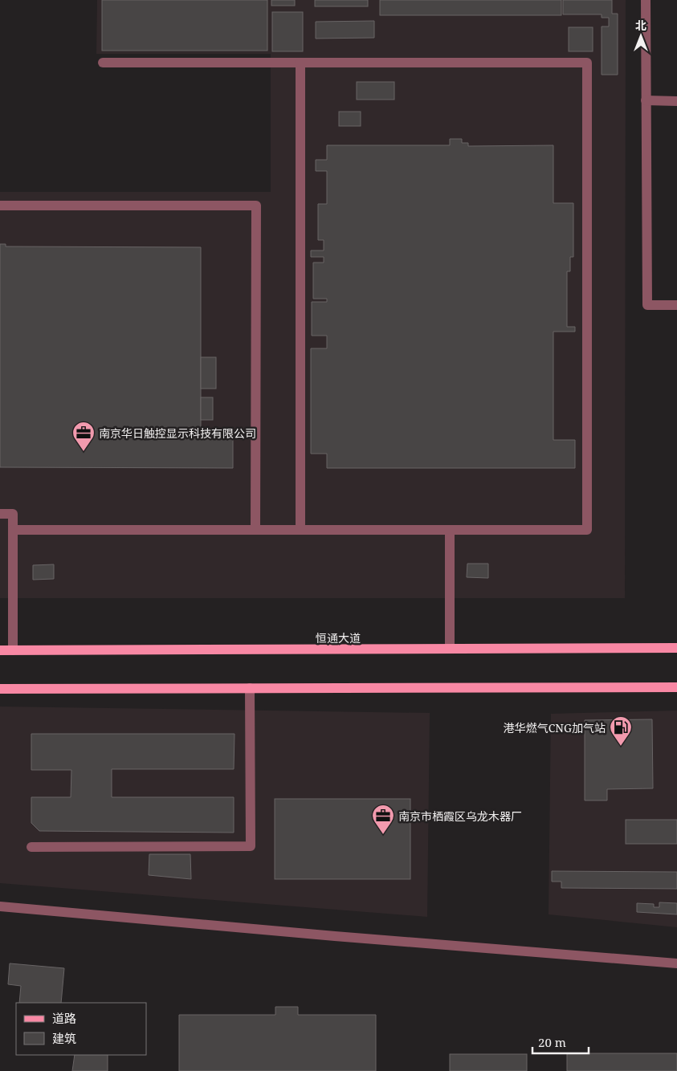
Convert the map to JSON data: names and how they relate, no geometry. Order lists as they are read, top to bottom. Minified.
{"streets":{"main road":["恒通大道"]},"places":{"office":["南京华日触控显示科技有限公司","南京市栖霞区乌龙木器厂"],"fuel station":["港华燃气CNG加气站"]},"legend":["道路","建筑"],"scale_bar":"20 m","north":"top"}
